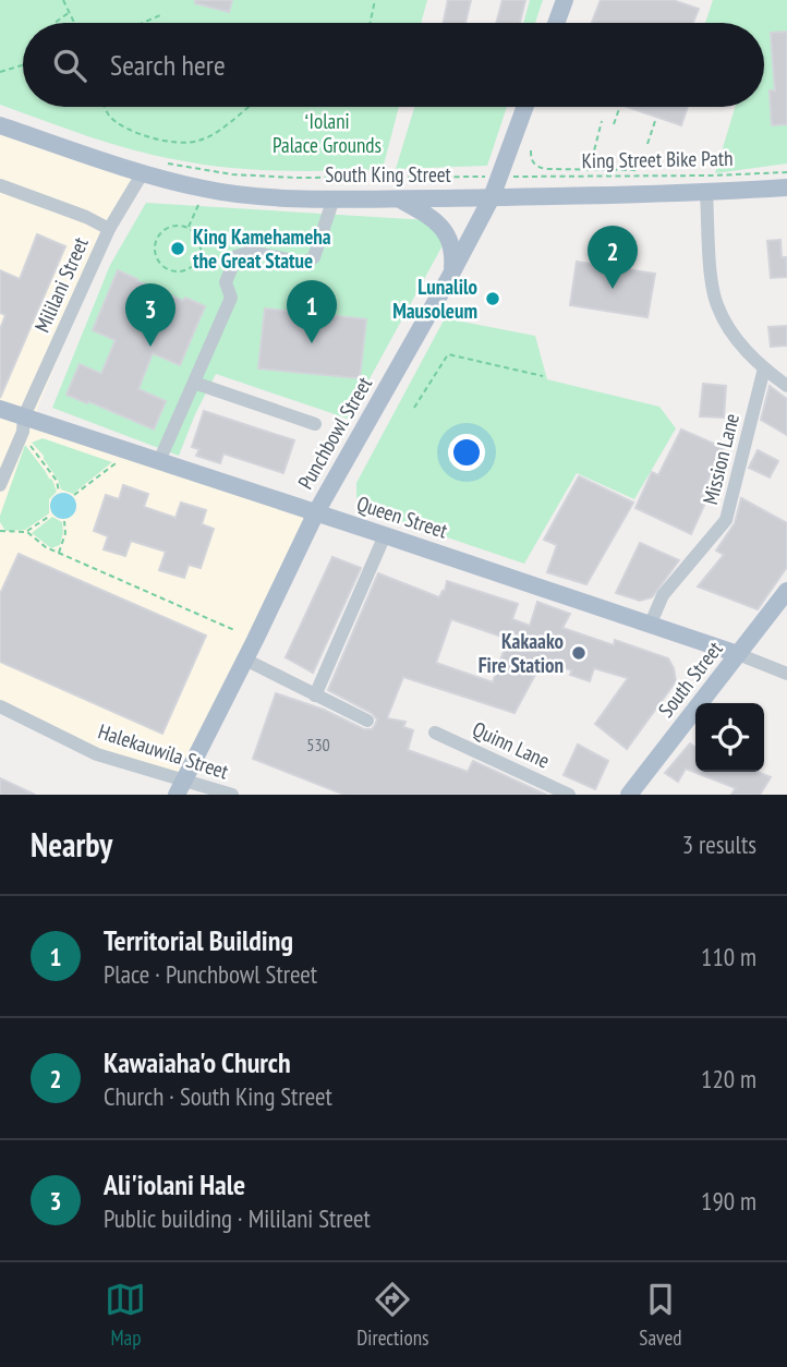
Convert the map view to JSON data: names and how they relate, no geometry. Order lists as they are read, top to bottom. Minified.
{"streets":{"main road":["South King Street","Punchbowl Street","Queen Street","South Street"],"street":["Mililani Street","Mission Lane","Quinn Lane","Halekauwila Street"],"path":["King Street Bike Path"]},"crossings":[["South King Street","Mililani Street"],["South King Street","Punchbowl Street"],["Mililani Street","Queen Street"],["Punchbowl Street","Queen Street"],["Punchbowl Street","Halekauwila Street"],["Mission Lane","Queen Street"],["Queen Street","South Street"]],"parks":["ʻIolani Palace Grounds"],"places":["King Kamehameha the Great Statue","Lunalilo Mausoleum","Kakaako Fire Station"],"house_numbers":["530"],"page":{"search":"Search here","pins":["2","1","3"],"heading":["Nearby","3 results"],"list":[{"mark":"1","name":"Territorial Building","note":"Place · Punchbowl Street","value":"110 m"},{"mark":"2","name":"Kawaiaha'o Church","note":"Church · South King Street","value":"120 m"},{"mark":"3","name":"Ali'iolani Hale","note":"Public building · Mililani Street","value":"190 m"}],"nav":["Map","Directions","Saved"]}}
